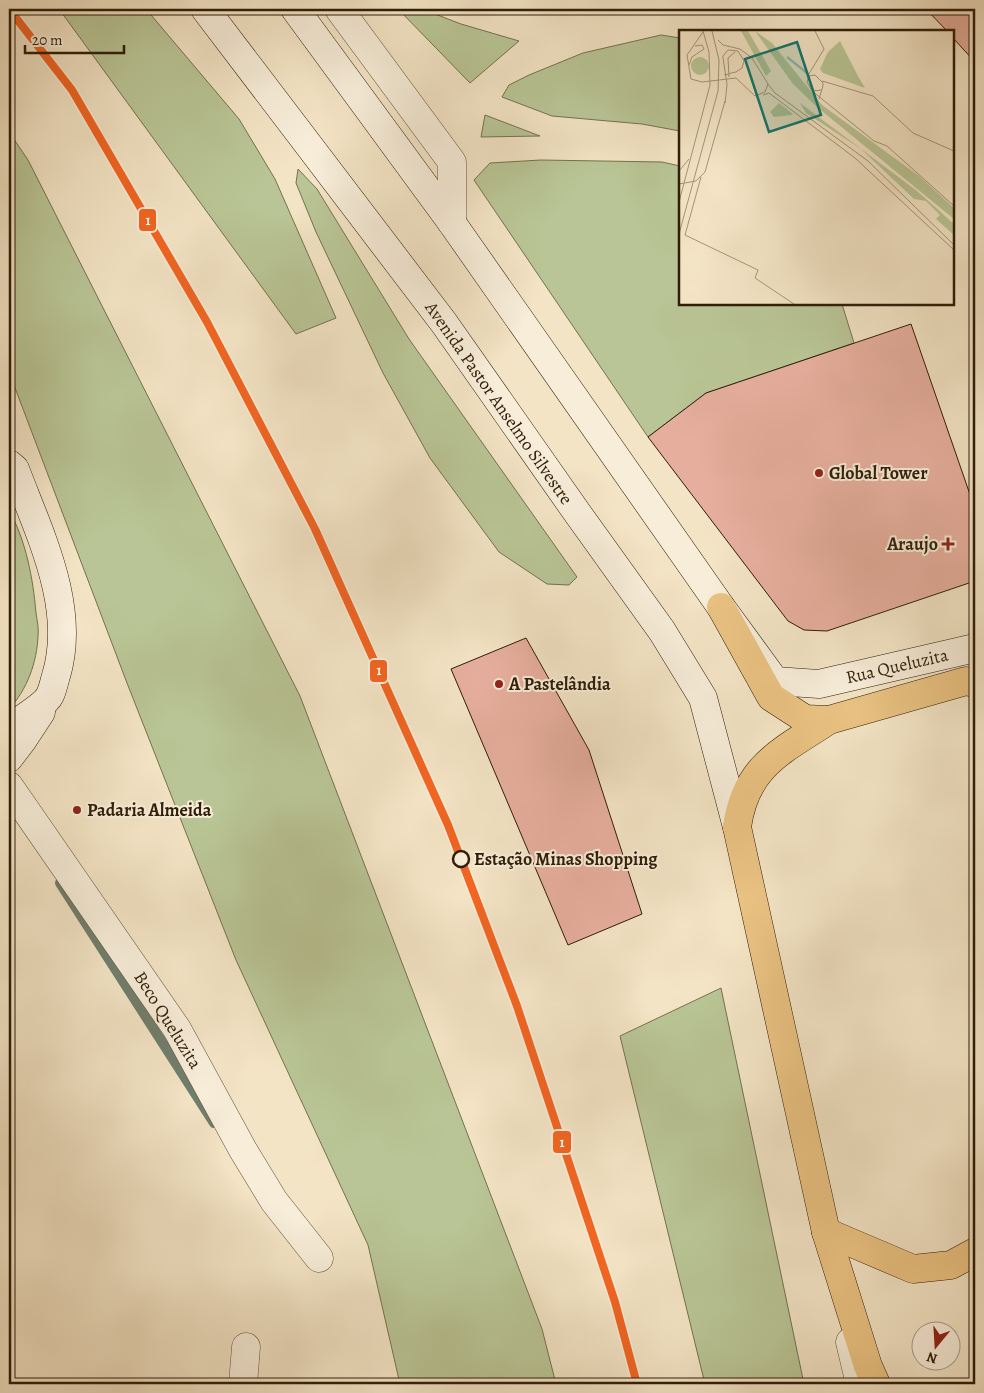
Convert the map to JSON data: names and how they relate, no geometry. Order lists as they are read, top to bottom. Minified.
{"streets":{"main road":["Avenida Pastor Anselmo Silvestre","Rua Queluzita","Beco Queluzita"]},"places":{"other":["Global Tower","A Pastelândia","Padaria Almeida","Estação Minas Shopping"],"health":["Araujo"]},"lines":["transit line 1"],"scale_bar":"20 m","north":"bottom"}
